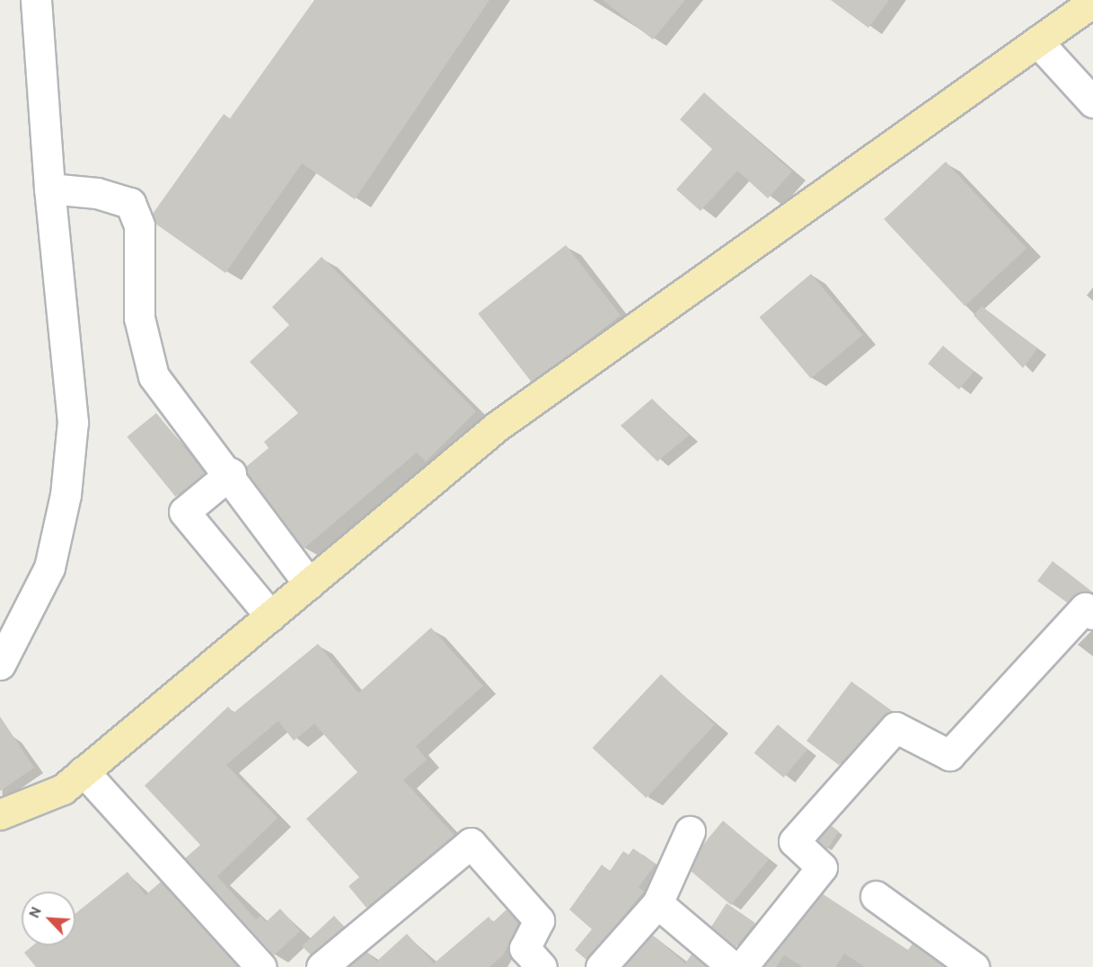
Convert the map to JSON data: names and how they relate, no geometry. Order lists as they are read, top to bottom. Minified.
{"north":"top left"}
